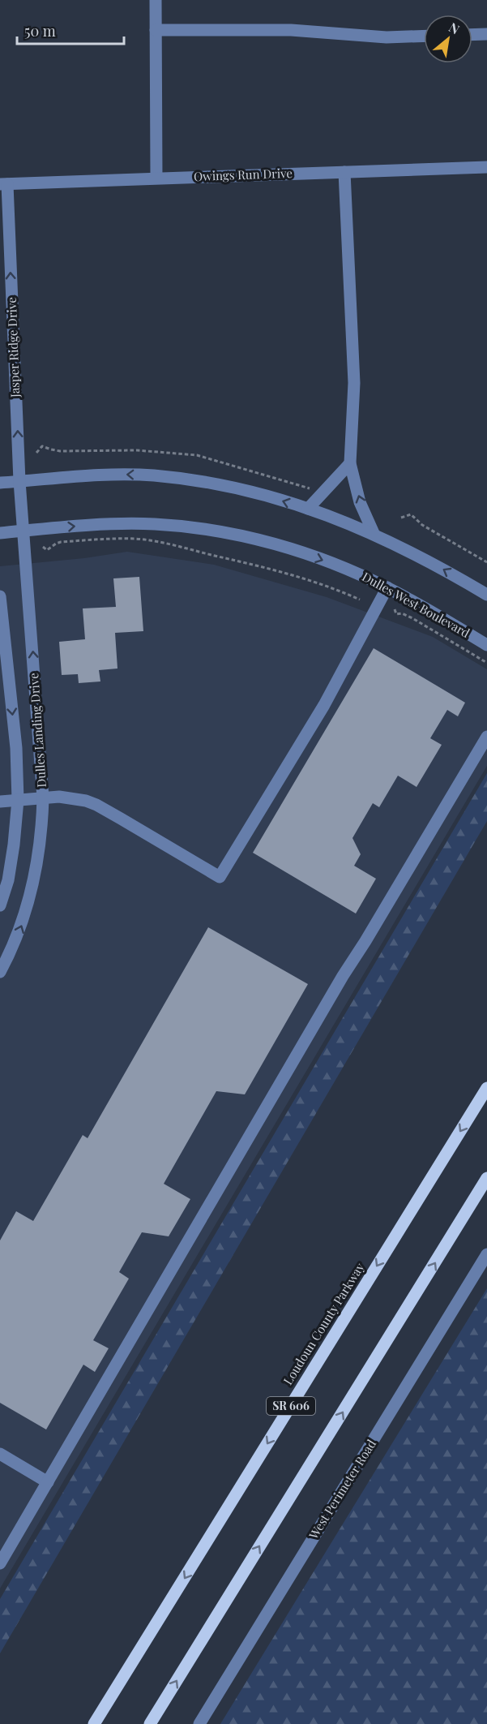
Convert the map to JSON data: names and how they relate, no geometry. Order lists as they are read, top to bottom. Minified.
{"streets":{"main road":["Loudoun County Parkway","SR 606"],"street":["Owings Run Drive","Jasper Ridge Drive","Dulles West Boulevard","Dulles Landing Drive","West Perimeter Road"]},"crossings":[["Owings Run Drive","Jasper Ridge Drive"],["Jasper Ridge Drive","Dulles Landing Drive"],["Dulles West Boulevard","Dulles Landing Drive"]],"one_way":["Jasper Ridge Drive"],"scale_bar":"50 m","north":"top right"}
